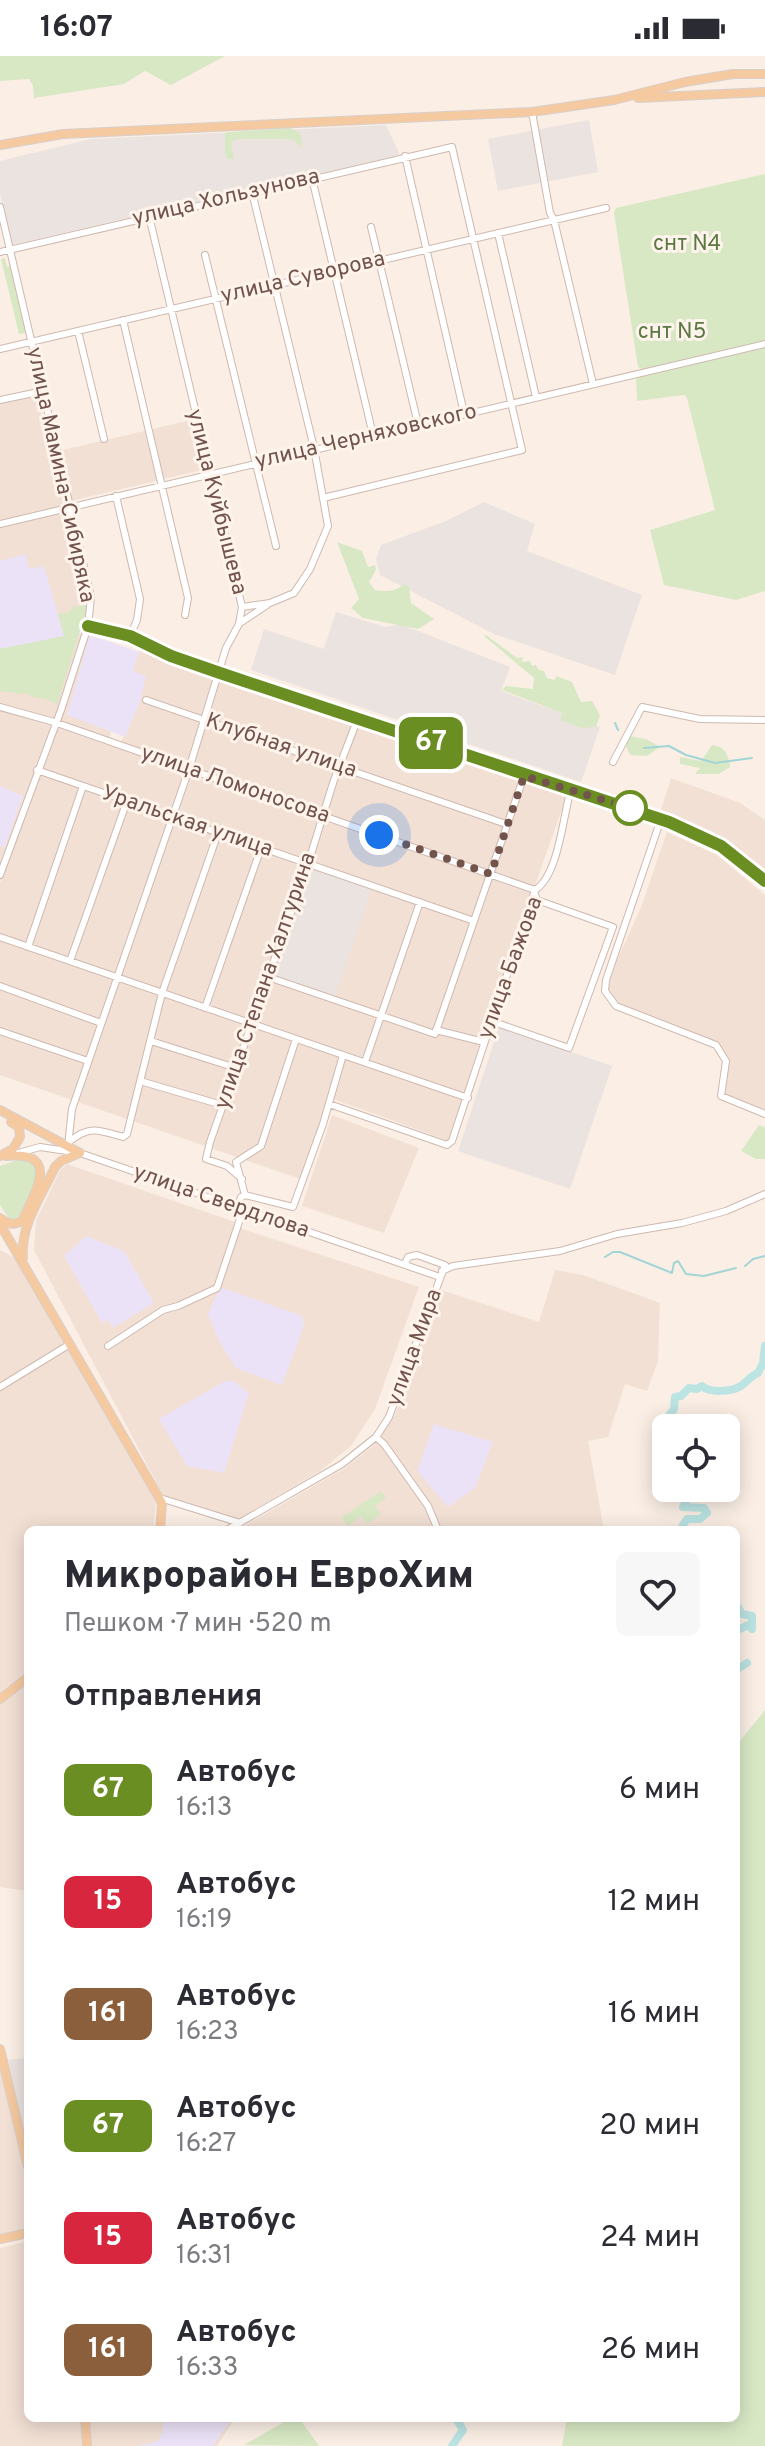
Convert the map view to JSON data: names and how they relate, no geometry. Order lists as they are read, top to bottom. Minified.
{"streets":{"street":["улица Хользунова","улица Суворова","улица Черняховского","улица Мамина-Сибиряка","улица Куйбышева","Клубная улица","улица Ломоносова","Уральская улица","улица Бажова","улица Степана Халтурина","улица Свердлова","улица Мира"]},"crossings":[["улица Хользунова","улица Суворова"],["улица Хользунова","улица Мамина-Сибиряка"],["улица Хользунова","улица Куйбышева"],["улица Суворова","улица Мамина-Сибиряка"],["улица Суворова","улица Куйбышева"],["улица Черняховского","улица Мамина-Сибиряка"],["улица Черняховского","улица Куйбышева"],["улица Мамина-Сибиряка","улица Ломоносова"],["улица Мамина-Сибиряка","Уральская улица"],["улица Куйбышева","Клубная улица"],["улица Куйбышева","улица Ломоносова"],["улица Куйбышева","Уральская улица"],["Клубная улица","улица Степана Халтурина"],["улица Ломоносова","улица Бажова"],["улица Ломоносова","улица Степана Халтурина"],["Уральская улица","улица Степана Халтурина"],["улица Свердлова","улица Мира"]],"parks":["снт N4","снт N5"],"lines":["bus line 67"],"page":{"status":"16:07","on_map":"67","heading":[["Микрорайон ЕвроХим","Пешком · 7 мин · 520 m"],"Отправления"],"list":[{"mark":"67","name":"Автобус","note":"16:13","value":"6 мин"},{"mark":"15","name":"Автобус","note":"16:19","value":"12 мин"},{"mark":"161","name":"Автобус","note":"16:23","value":"16 мин"},{"mark":"67","name":"Автобус","note":"16:27","value":"20 мин"},{"mark":"15","name":"Автобус","note":"16:31","value":"24 мин"},{"mark":"161","name":"Автобус","note":"16:33","value":"26 мин"}]}}
